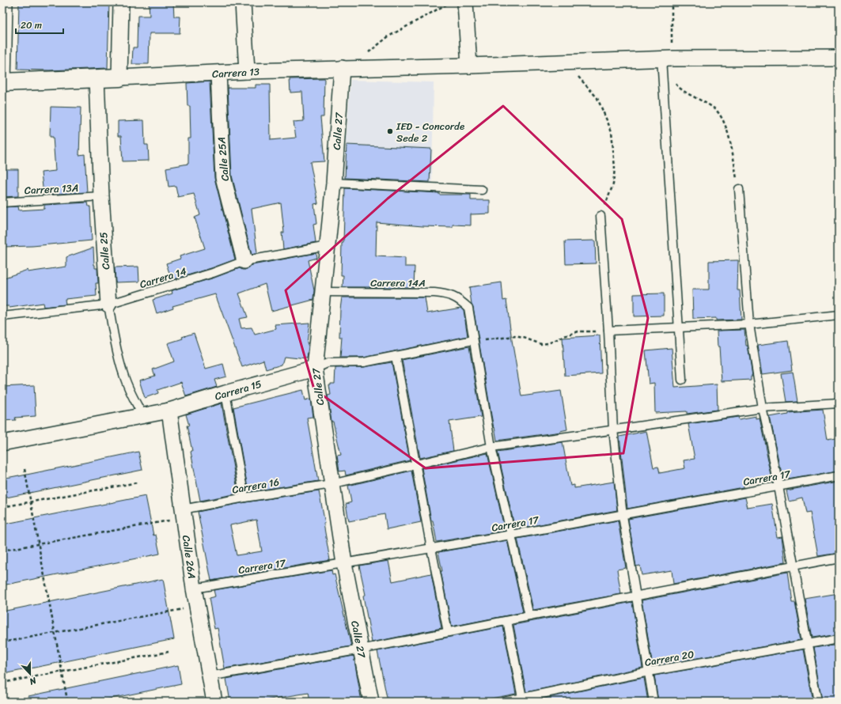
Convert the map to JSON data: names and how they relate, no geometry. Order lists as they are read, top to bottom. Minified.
{"streets":{"street":["Carrera 13","Calle 27","Calle 25A","Calle 25","Carrera 15","Calle 26A"],"lane":["Carrera 13A","Carrera 14","Carrera 14A","Carrera 17","Carrera 16","Carrera 20"]},"crossings":[["Carrera 13","Calle 27"],["Carrera 13","Calle 25A"],["Carrera 13","Calle 25"],["Calle 27","Carrera 14"],["Calle 27","Carrera 14A"],["Calle 27","Carrera 15"],["Calle 27","Carrera 17"],["Calle 27","Carrera 16"],["Calle 25A","Carrera 14"],["Carrera 13A","Calle 25"],["Calle 25","Carrera 14"],["Calle 25","Carrera 15"],["Carrera 14A","Carrera 15"],["Carrera 15","Calle 26A"],["Carrera 17","Calle 26A"],["Carrera 16","Calle 26A"]],"places":["IED - Concorde Sede 2"],"scale_bar":"20 m","north":"bottom"}
